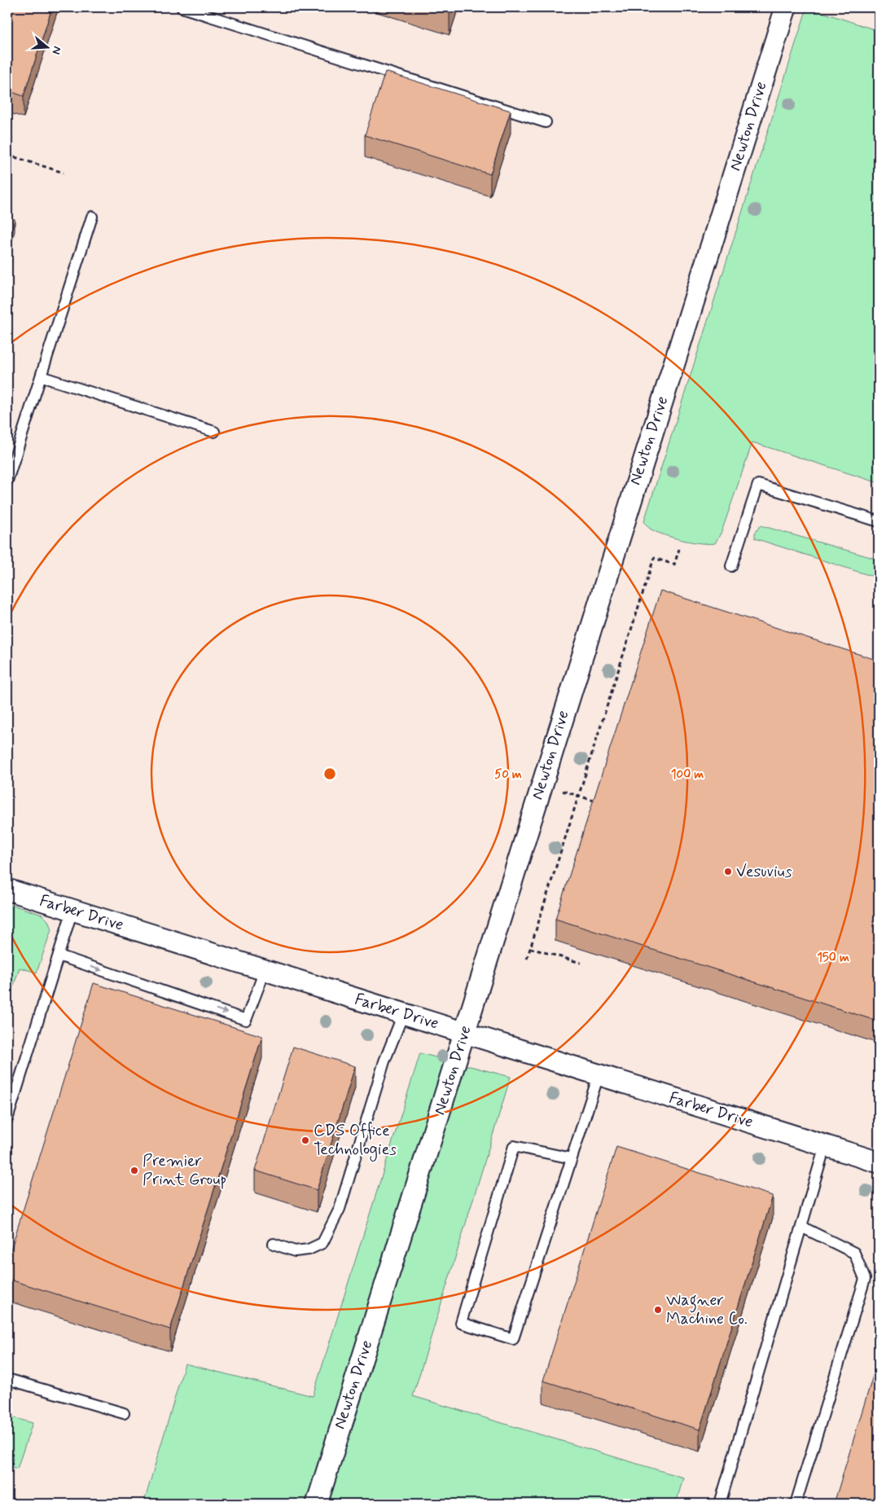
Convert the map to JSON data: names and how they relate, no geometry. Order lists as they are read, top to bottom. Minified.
{"streets":{"street":["Newton Drive","Farber Drive"]},"crossings":[["Newton Drive","Farber Drive"]],"places":["Vesuvius","CDS Office Technologies","Premier Print Group","Wagner Machine Co."],"north":"right","rings":["50 m","100 m","150 m"]}
